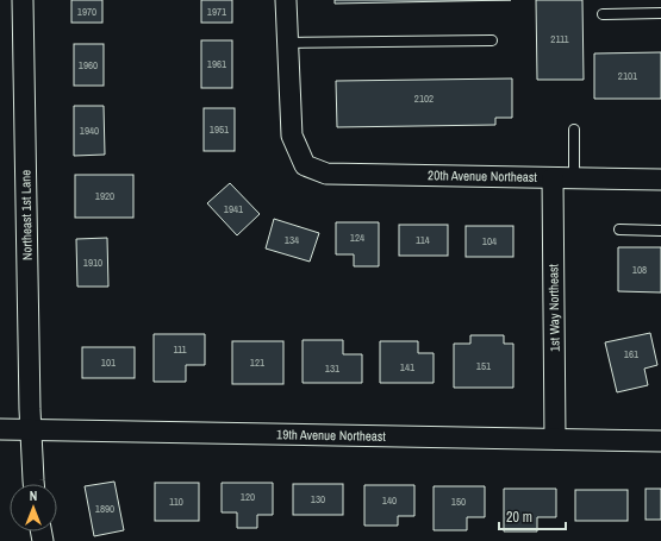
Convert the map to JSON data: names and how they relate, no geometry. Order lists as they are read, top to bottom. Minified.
{"streets":{"street":["20th Avenue Northeast","Northeast 1st Lane","1st Way Northeast","19th Avenue Northeast"]},"crossings":[["20th Avenue Northeast","1st Way Northeast"],["Northeast 1st Lane","19th Avenue Northeast"],["1st Way Northeast","19th Avenue Northeast"]],"house_numbers":["1970","1971","2111","1961","1960","2101","2102","1951","1940","1920","1941","124","134","114","104","1910","108","111","161","101","121","151","141","131","120","130","140","110","150","1890"],"scale_bar":"20 m","north":"top"}
